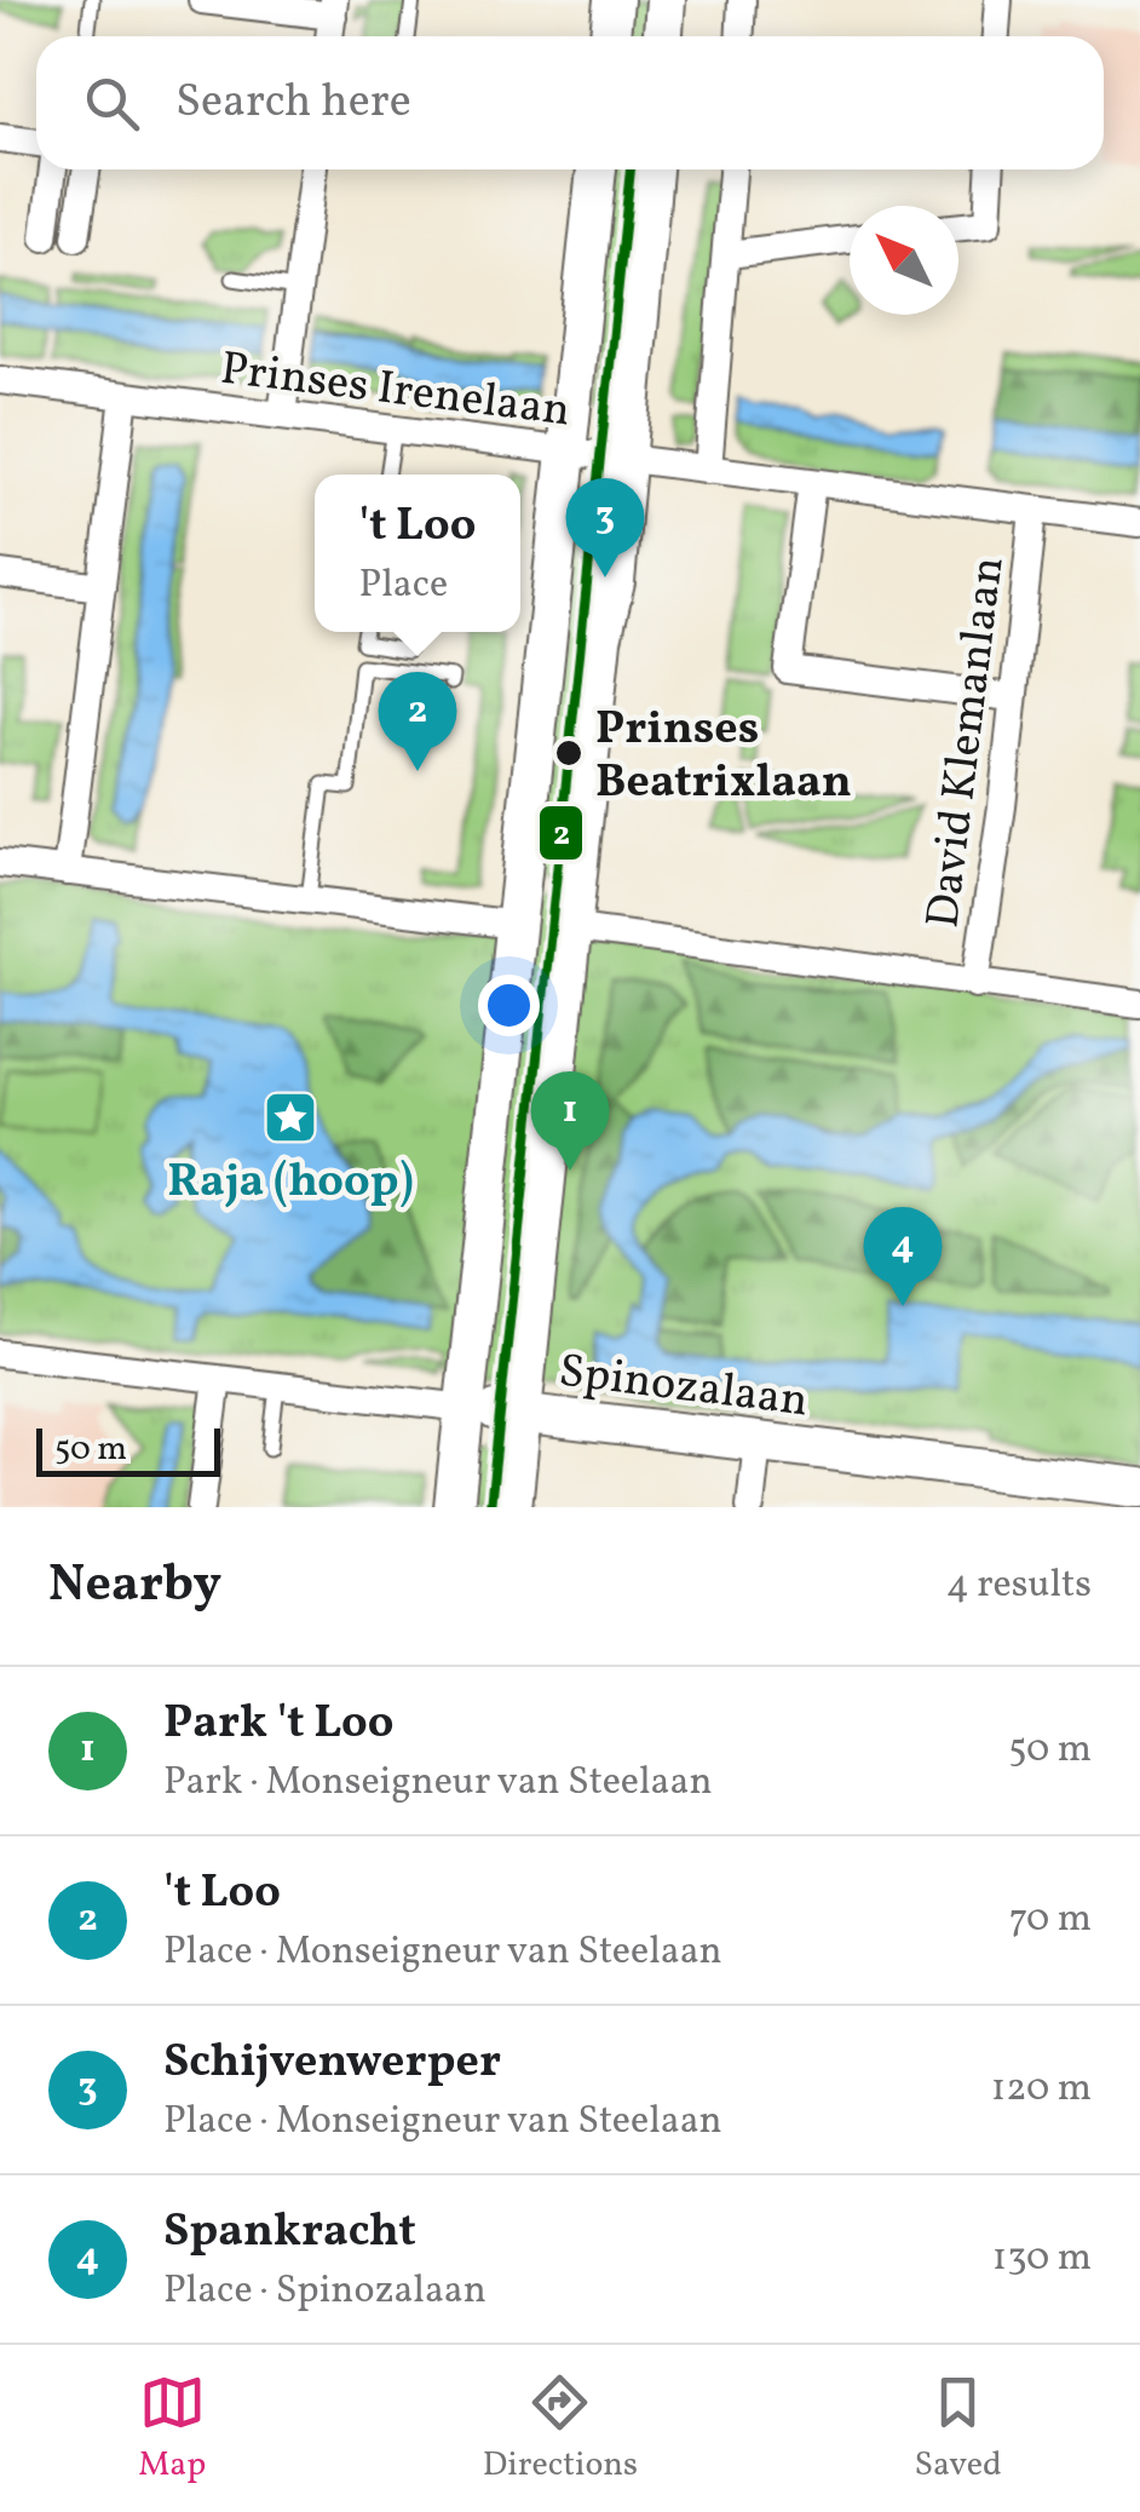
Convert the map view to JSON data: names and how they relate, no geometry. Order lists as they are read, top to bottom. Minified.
{"streets":{"main road":["Spinozalaan"],"street":["Prinses Irenelaan","David Klemanlaan"]},"crossings":[["Prinses Irenelaan","David Klemanlaan"]],"places":{"other":["Prinses Beatrixlaan"],"place":["Raja (hoop)"]},"lines":["transit line 2"],"scale_bar":"50 m","north":"top left","page":{"search":"Search here","popup":["'t Loo","Place"],"pins":["3","2","1","4"],"scale":"50 m","heading":["Nearby","4 results"],"list":[{"mark":"1","name":"Park 't Loo","note":"Park · Monseigneur van Steelaan","value":"50 m"},{"mark":"2","name":"'t Loo","note":"Place · Monseigneur van Steelaan","value":"70 m"},{"mark":"3","name":"Schijvenwerper","note":"Place · Monseigneur van Steelaan","value":"120 m"},{"mark":"4","name":"Spankracht","note":"Place · Spinozalaan","value":"130 m"}],"nav":["Map","Directions","Saved"]}}
